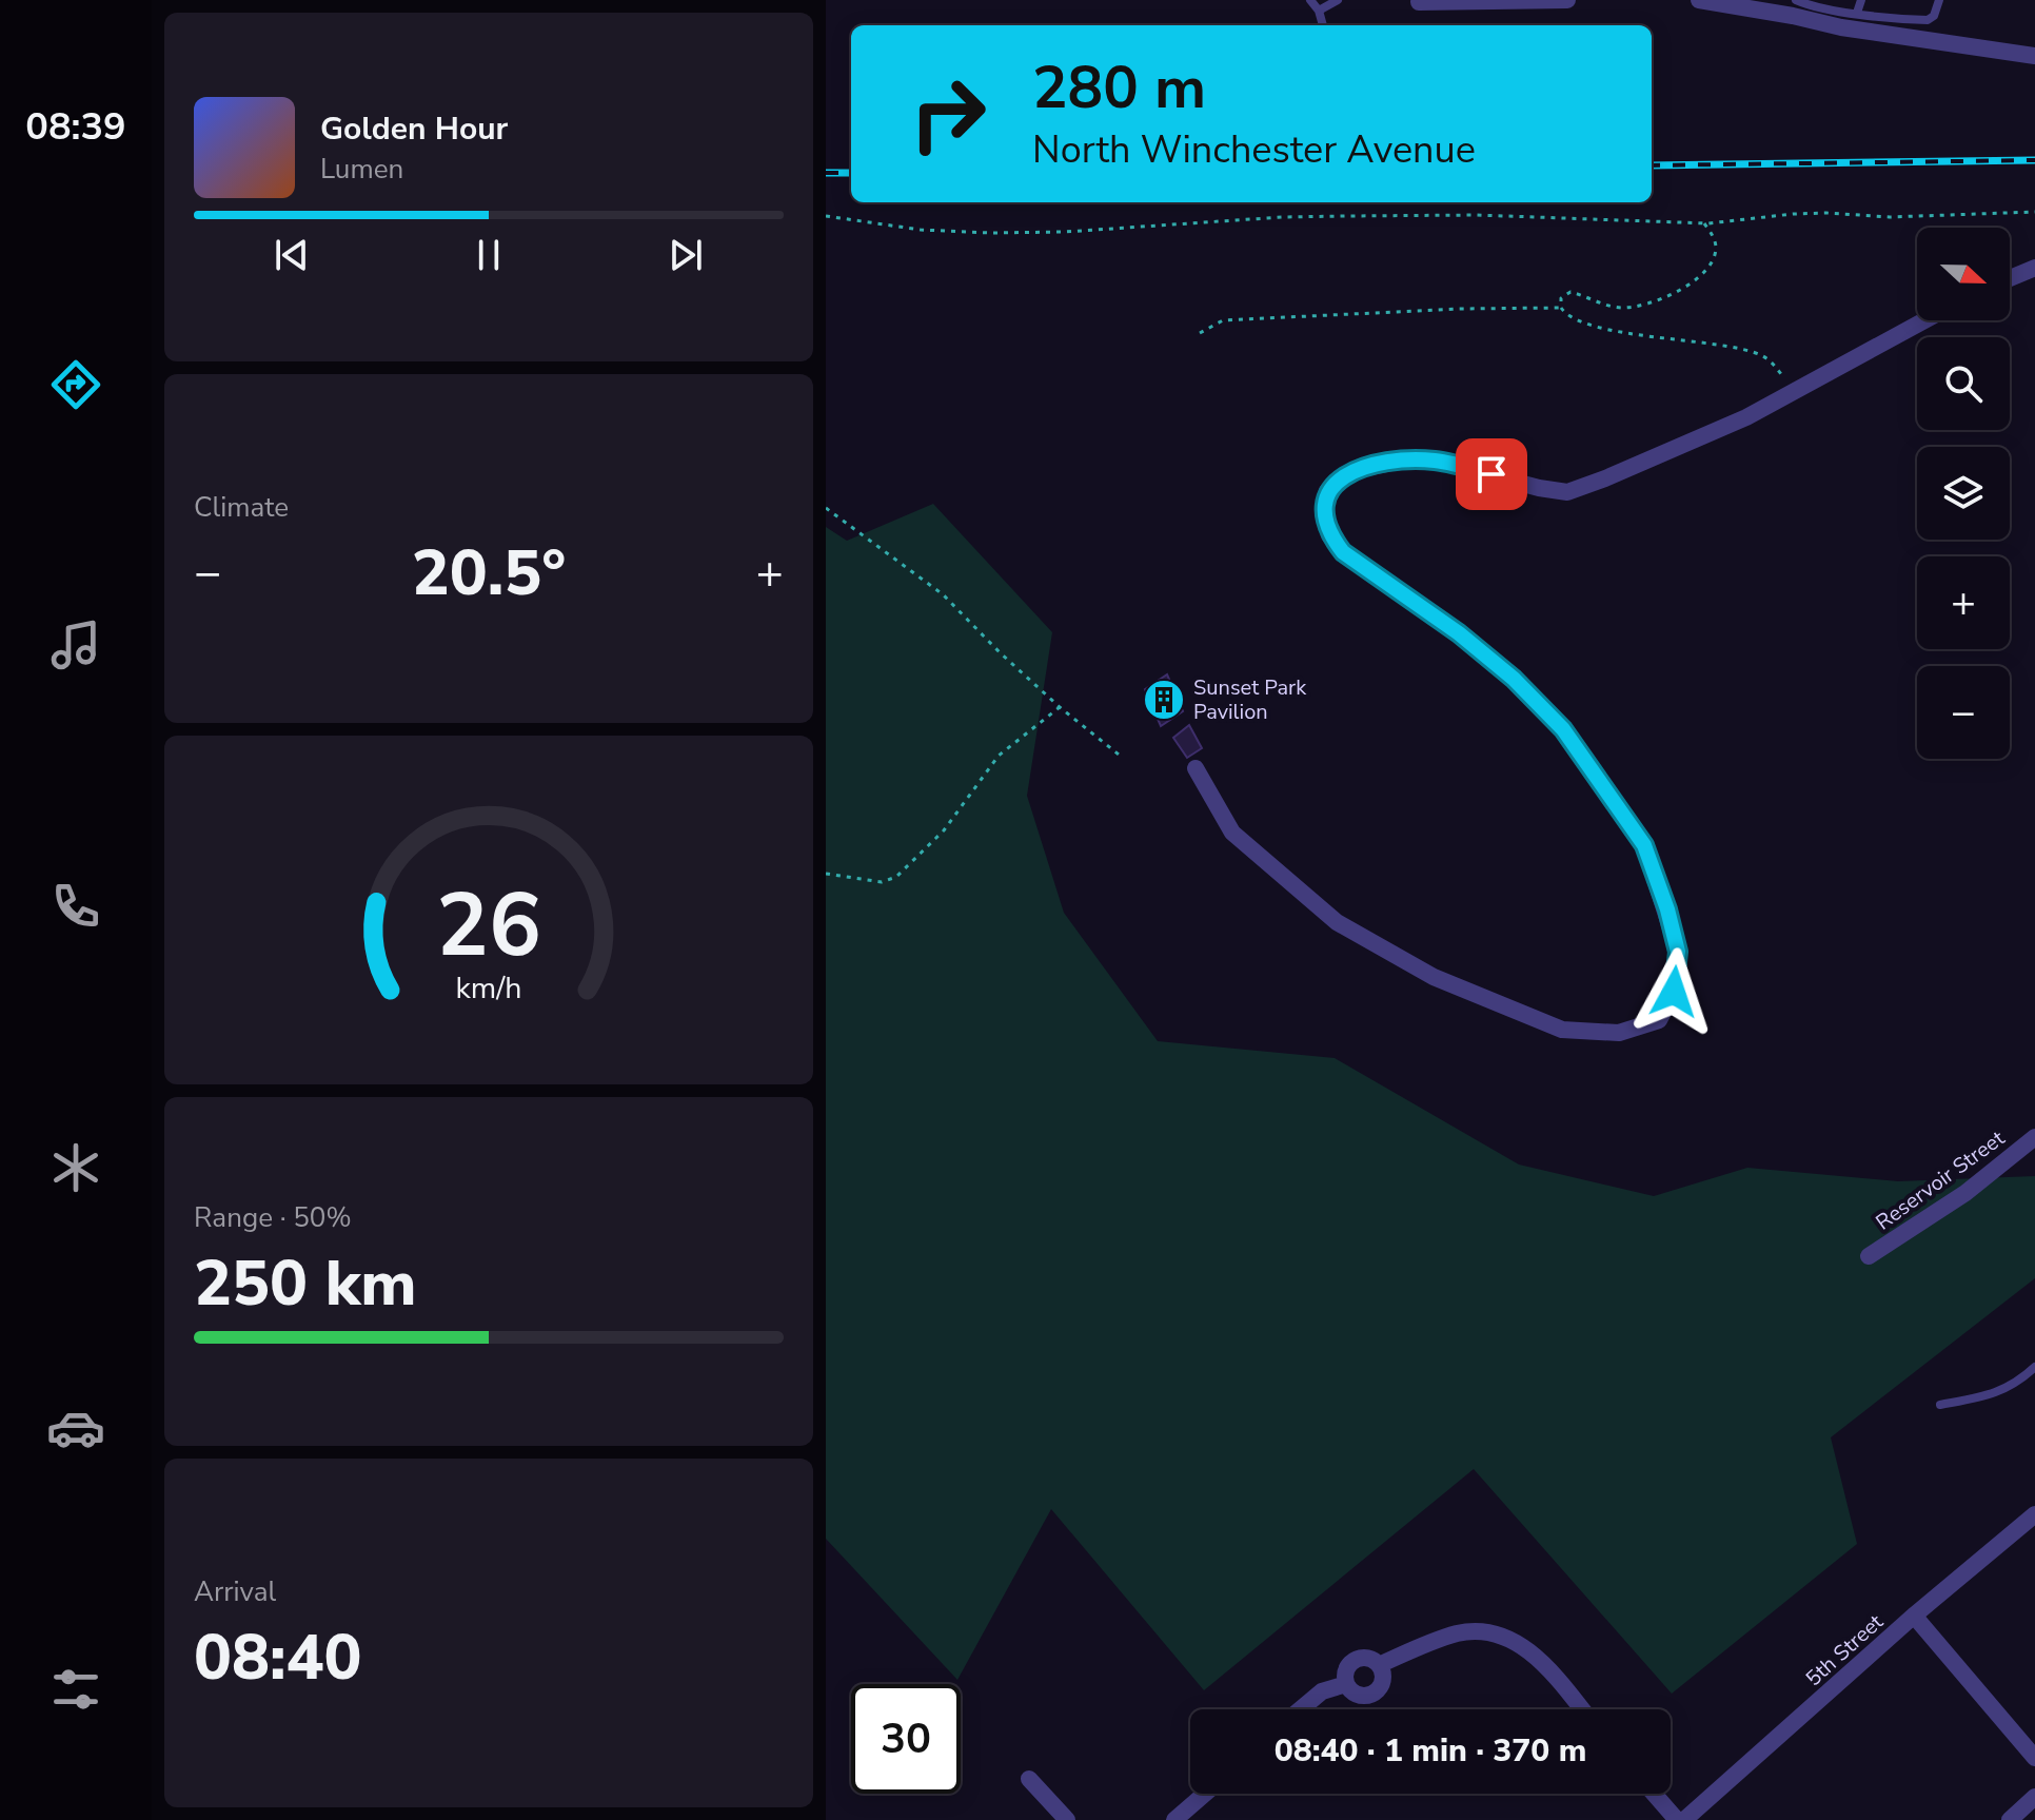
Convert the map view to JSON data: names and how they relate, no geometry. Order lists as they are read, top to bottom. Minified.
{"streets":{"street":["Reservoir Street","5th Street"]},"places":{"building":["Sunset Park Pavilion"]},"north":"right","page":{"tabs":"08:39","turn":["280 m","North Winchester Avenue"],"song":["Golden Hour","Lumen"],"map_buttons":["+","−"],"tile":["Climate",["Range · 50%","250 km"],["Arrival","08:40"]],"heat":["−","20.5°","+"],"limit":"30","trip":"08:40 · 1 min · 370 m","gauge":["26","km/h"]}}
